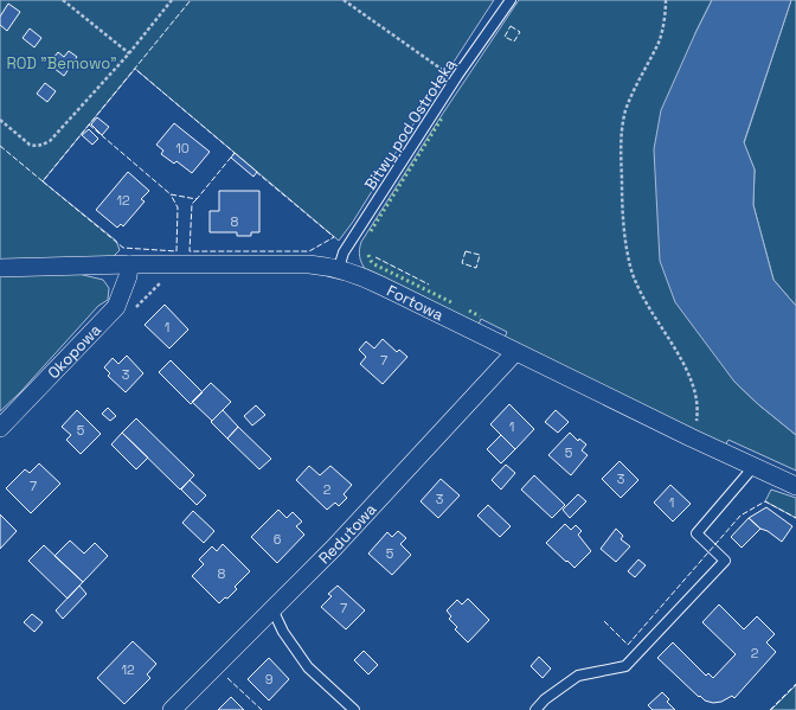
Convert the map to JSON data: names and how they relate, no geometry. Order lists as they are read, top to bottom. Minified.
{"streets":{"street":["Fortowa","Okopowa","Redutowa"],"lane":["Bitwy pod Ostrołęką"]},"crossings":[["Bitwy pod Ostrołęką","Fortowa"],["Fortowa","Okopowa"],["Fortowa","Redutowa"]],"parks":["ROD \"Bemowo\""],"house_numbers":["10","12","8","1","7","3","1","5","5","3","7","2","3","1","6","5","8","7","2","12","9"]}
